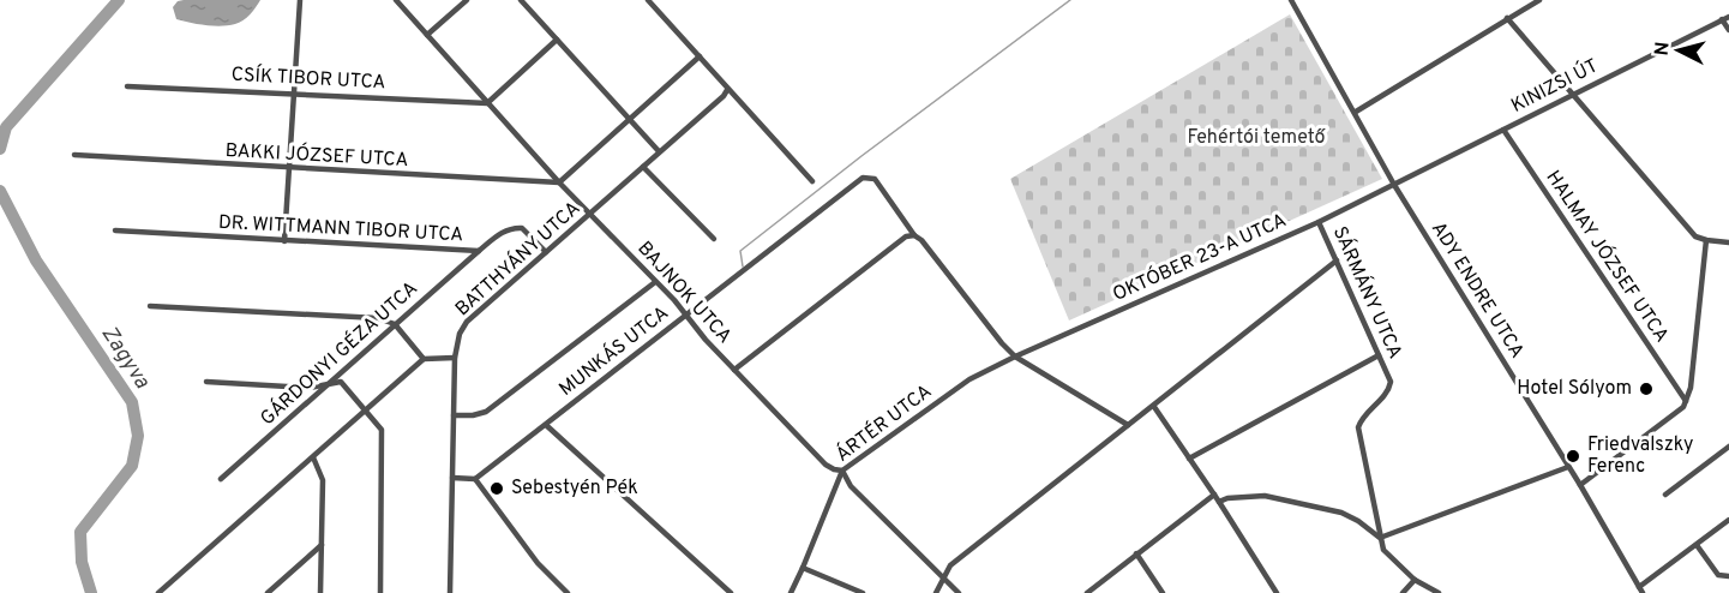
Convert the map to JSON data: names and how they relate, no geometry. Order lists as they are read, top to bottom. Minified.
{"streets":{"street":["CSÍK TIBOR UTCA","KINIZSI ÚT","BAKKI JÓZSEF UTCA","DR. WITTMANN TIBOR UTCA","HALMAY JÓZSEF UTCA","OKTÓBER 23-A UTCA","BATTHYÁNY UTCA","ADY ENDRE UTCA","BAJNOK UTCA","SÁRMÁNY UTCA","MUNKÁS UTCA","GÁRDONYI GÉZA UTCA","ÁRTÉR UTCA"]},"crossings":[["CSÍK TIBOR UTCA","BAJNOK UTCA"],["KINIZSI ÚT","HALMAY JÓZSEF UTCA"],["KINIZSI ÚT","OKTÓBER 23-A UTCA"],["KINIZSI ÚT","ADY ENDRE UTCA"],["BAKKI JÓZSEF UTCA","BAJNOK UTCA"],["DR. WITTMANN TIBOR UTCA","BATTHYÁNY UTCA"],["DR. WITTMANN TIBOR UTCA","GÁRDONYI GÉZA UTCA"],["OKTÓBER 23-A UTCA","ADY ENDRE UTCA"],["OKTÓBER 23-A UTCA","SÁRMÁNY UTCA"],["OKTÓBER 23-A UTCA","MUNKÁS UTCA"],["OKTÓBER 23-A UTCA","ÁRTÉR UTCA"],["BATTHYÁNY UTCA","BAJNOK UTCA"],["BAJNOK UTCA","MUNKÁS UTCA"],["BAJNOK UTCA","ÁRTÉR UTCA"],["MUNKÁS UTCA","ÁRTÉR UTCA"]],"water":["Zagyva"],"parks":["Fehértói temető"],"places":["Hotel Sólyom","Friedvalszky Ferenc","Sebestyén Pék"],"north":"left"}
